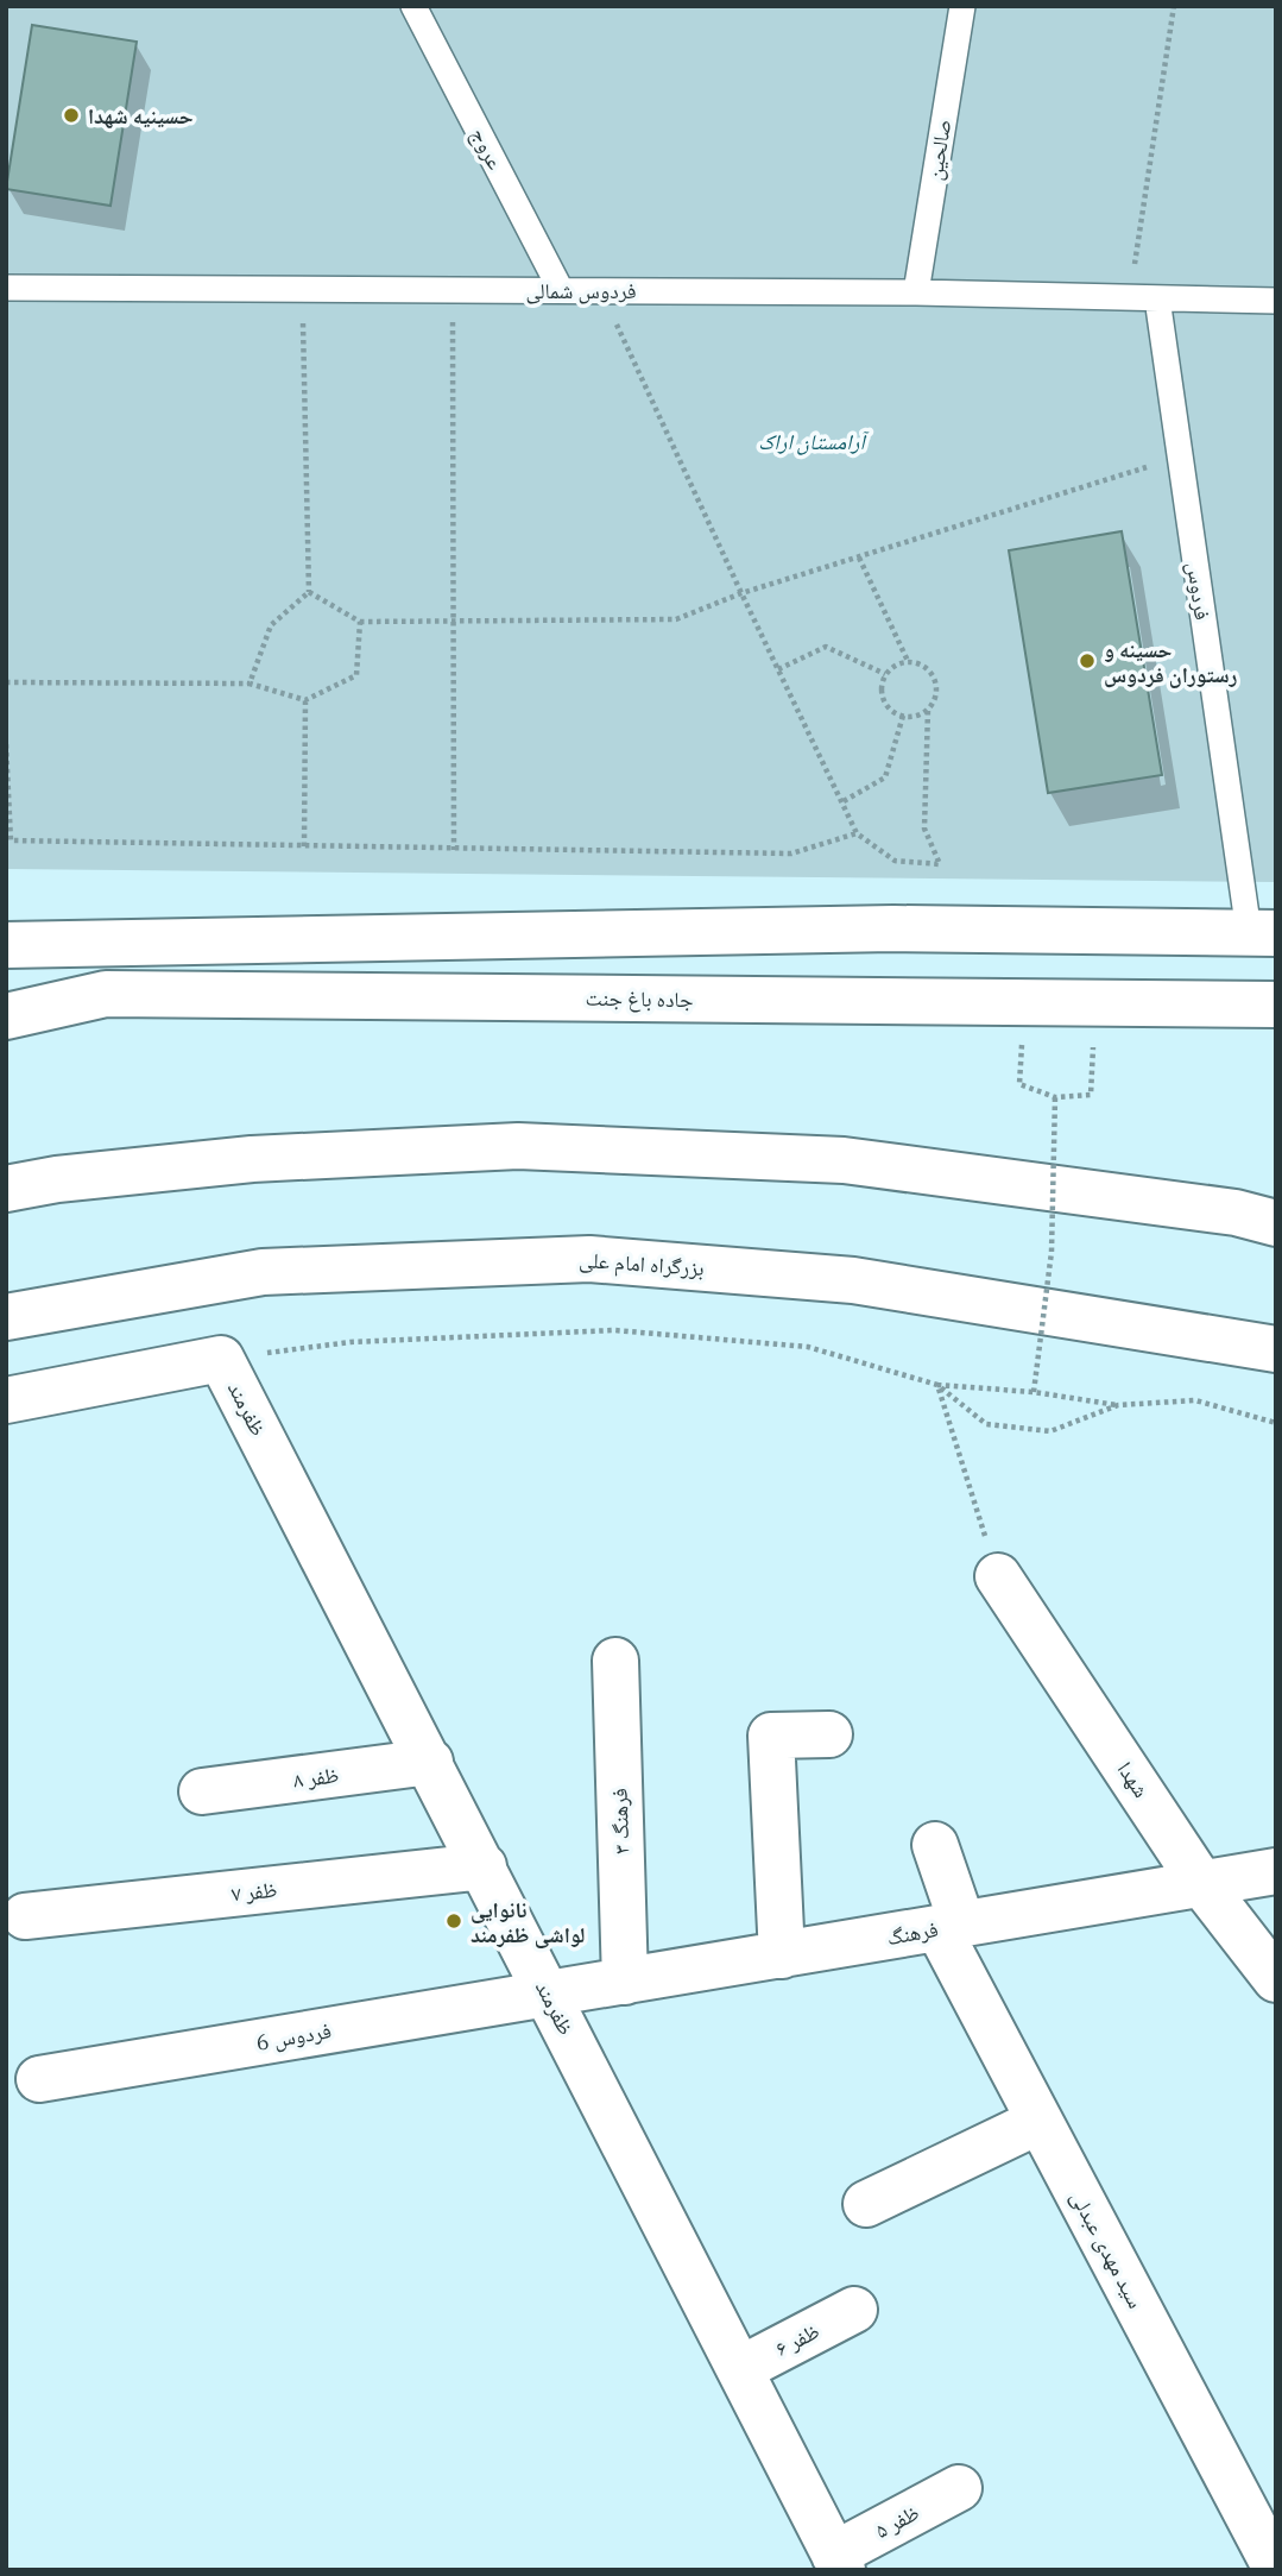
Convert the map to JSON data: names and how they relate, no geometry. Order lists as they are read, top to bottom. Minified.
{"streets":{"main road":["جاده باغ جنت","بزرگراه امام علی","ظفرمند","ظفر ۸","شهدا","فرهنگ ۳","ظفر ۷","فرهنگ","فردوس 6","سید مهدی عبدلی","ظفر ۶","ظفر ۵"],"lane":["عروج","صالحین","فردوس شمالی","فردوس"]},"crossings":[["عروج","فردوس شمالی"],["صالحین","فردوس شمالی"],["فردوس شمالی","فردوس"],["ظفرمند","ظفر ۸"],["ظفرمند","ظفر ۷"],["ظفرمند","فرهنگ"],["ظفرمند","فردوس 6"],["ظفرمند","ظفر ۶"],["ظفرمند","ظفر ۵"],["شهدا","فرهنگ"],["فرهنگ ۳","فرهنگ"],["فرهنگ","فردوس 6"],["فرهنگ","سید مهدی عبدلی"]],"parks":["آرامستان اراک"],"places":["حسینیه شهدا","حسینه و رستوران فردوس","نانوایی لواشی ظفرمند"]}
